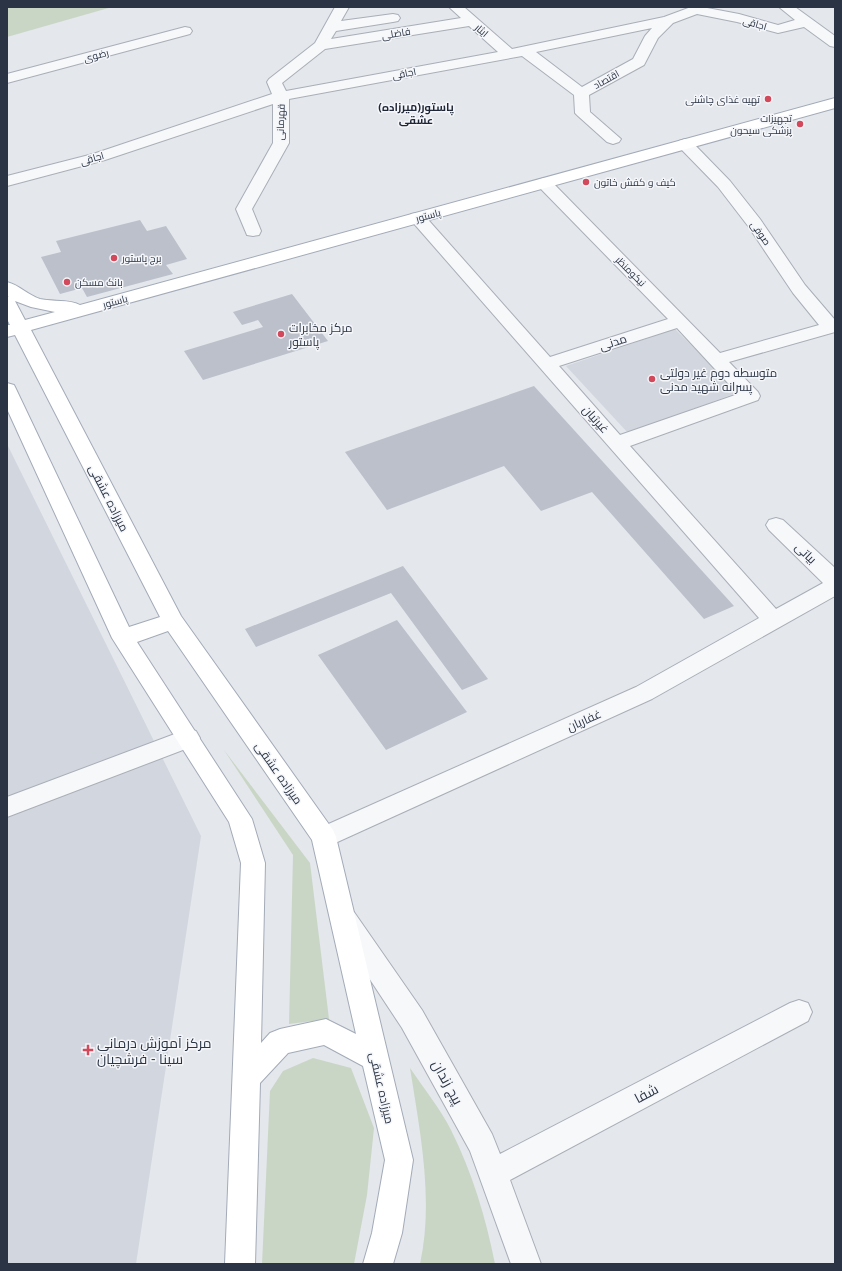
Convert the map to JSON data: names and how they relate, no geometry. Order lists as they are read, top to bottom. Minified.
{"streets":{"main road":["پاستور","میرزاده عشقی"],"street":["اجاقی","ایثار","فاضلی","رضوی","اقتصاد","قهرمانی","صوفی","نیکومنظر","مدنی","غیرتیان","بیاتی","غفاریان","پیچ زندان","شفا"]},"crossings":[["اجاقی","ایثار"],["اجاقی","اقتصاد"],["اجاقی","قهرمانی"],["ایثار","فاضلی"],["فاضلی","قهرمانی"],["پاستور","صوفی"],["پاستور","نیکومنظر"],["پاستور","غیرتیان"],["پاستور","میرزاده عشقی"],["صوفی","نیکومنظر"],["نیکومنظر","مدنی"],["نیکومنظر","غیرتیان"],["مدنی","غیرتیان"],["غیرتیان","غفاریان"],["میرزاده عشقی","غفاریان"],["میرزاده عشقی","پیچ زندان"],["پیچ زندان","شفا"]],"districts":["(پاستور(میرزاده عشقی"],"places":{"other":["تهیه غذای چاشنی","تجهیزات پزشکی سیحون","کیف و کفش خاتون","برج پاستور","بانک مسکن","مرکز مخابرات پاستور","متوسطه دوم غیر دولتی پسرانه شهید مدنی"],"health":["مرکز آموزش درمانی سینا - فرشچیان"]}}
